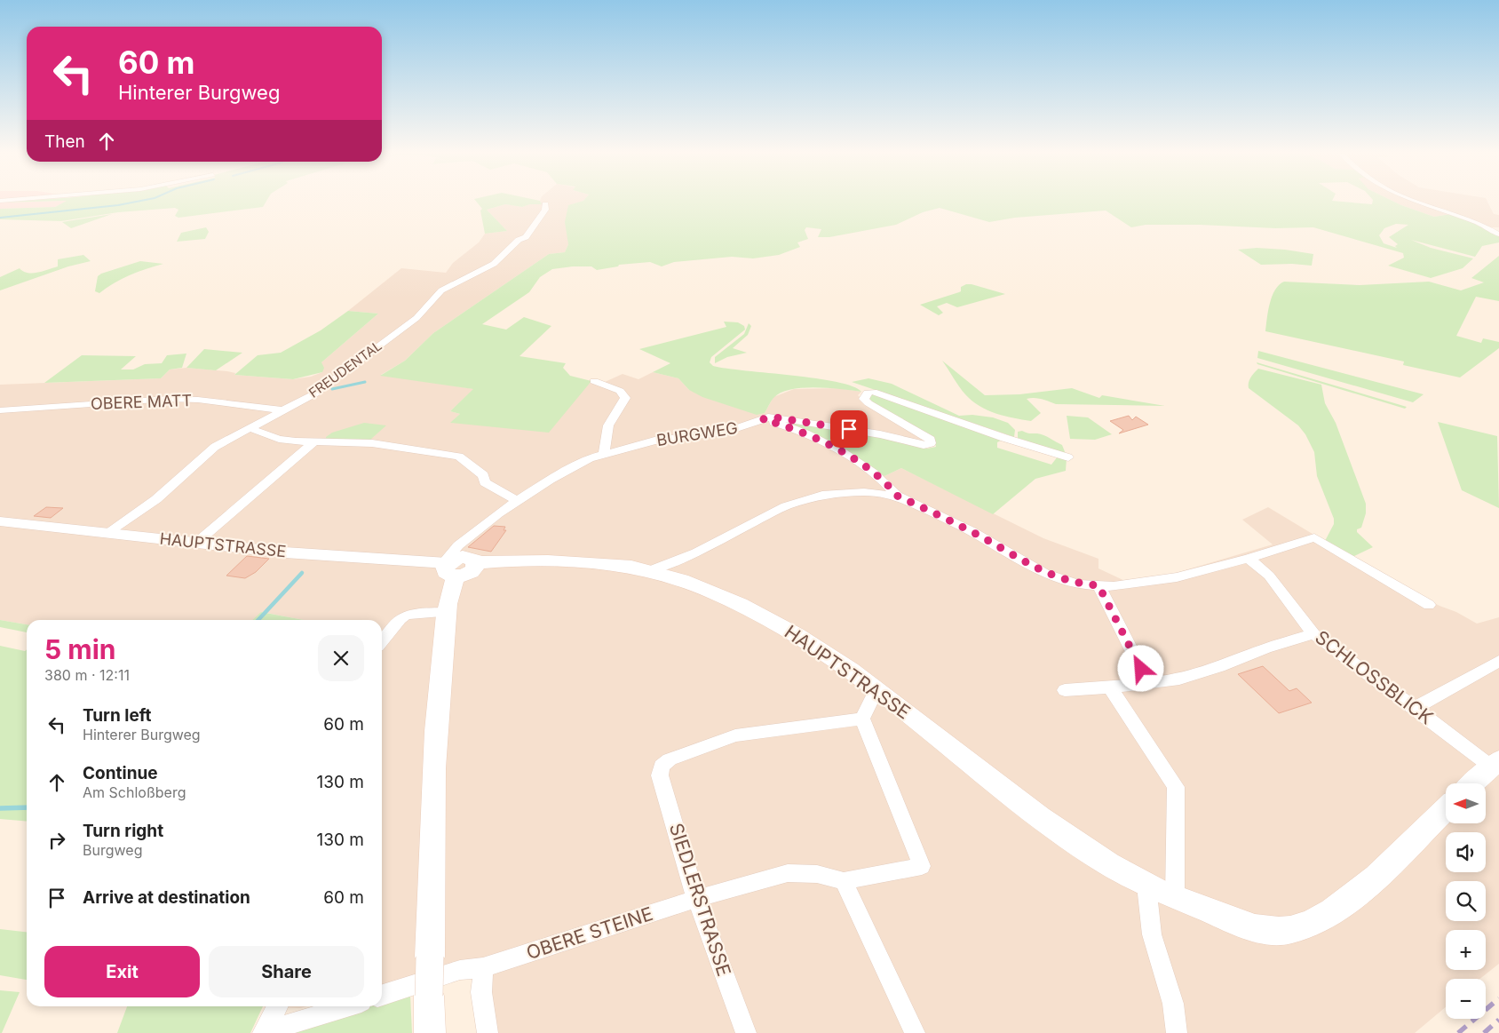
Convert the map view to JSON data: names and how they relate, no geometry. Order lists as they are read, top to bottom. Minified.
{"streets":{"main road":["HAUPTSTRASSE"],"street":["FREUDENTAL","OBERE MATT","BURGWEG","SCHLOSSBLICK","SIEDLERSTRASSE","OBERE STEINE"]},"crossings":[["FREUDENTAL","OBERE MATT"],["FREUDENTAL","HAUPTSTRASSE"],["BURGWEG","HAUPTSTRASSE"],["SIEDLERSTRASSE","OBERE STEINE"]],"north":"left","page":{"turn":["60 m","Hinterer Burgweg"],"then":"Then","heading":["5 min","380 m · 12:11"],"list":[{"name":"Turn left","note":"Hinterer Burgweg","value":"60 m"},{"name":"Continue","note":"Am Schloßberg","value":"130 m"},{"name":"Turn right","note":"Burgweg","value":"130 m"},{"name":"Arrive at destination","value":"60 m"}],"map_buttons":["+","−"],"buttons":["Exit","Share"]}}
